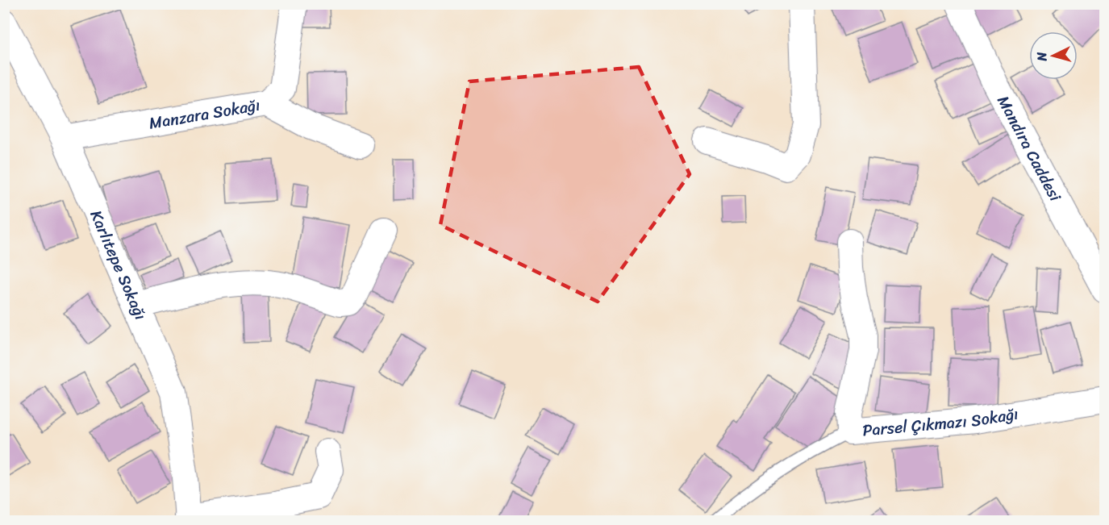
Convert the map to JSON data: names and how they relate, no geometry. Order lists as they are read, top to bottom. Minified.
{"streets":{"street":["Manzara Sokağı","Mandıra Caddesi","Karlıtepe Sokağı","Parsel Çıkmazı Sokağı"]},"crossings":[["Manzara Sokağı","Karlıtepe Sokağı"]],"north":"left"}
